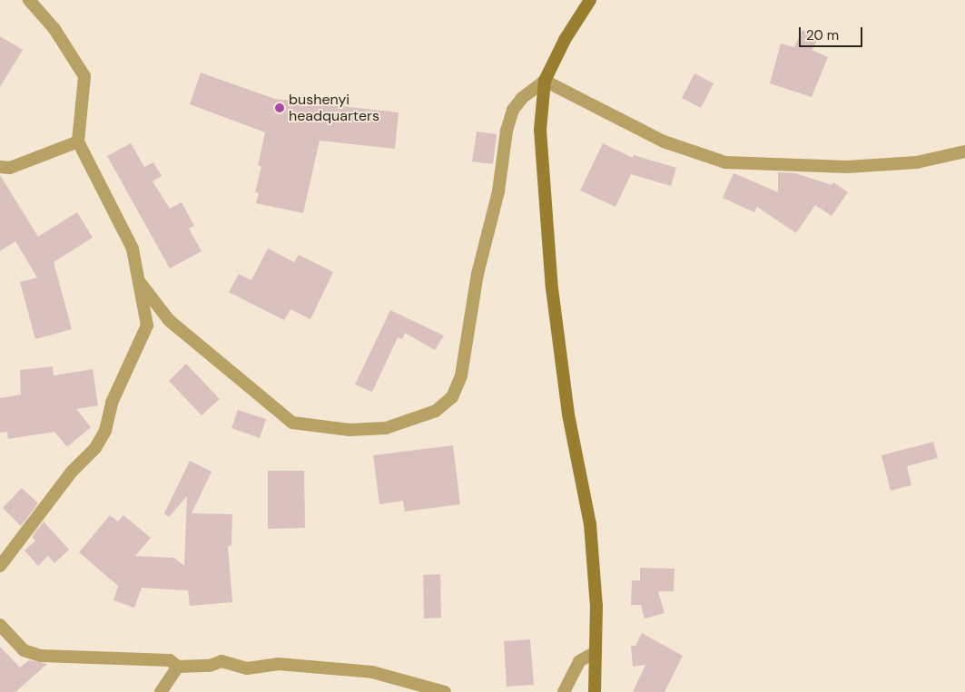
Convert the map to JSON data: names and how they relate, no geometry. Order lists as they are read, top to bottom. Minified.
{"places":["bushenyi headquarters"],"scale_bar":"20 m"}
